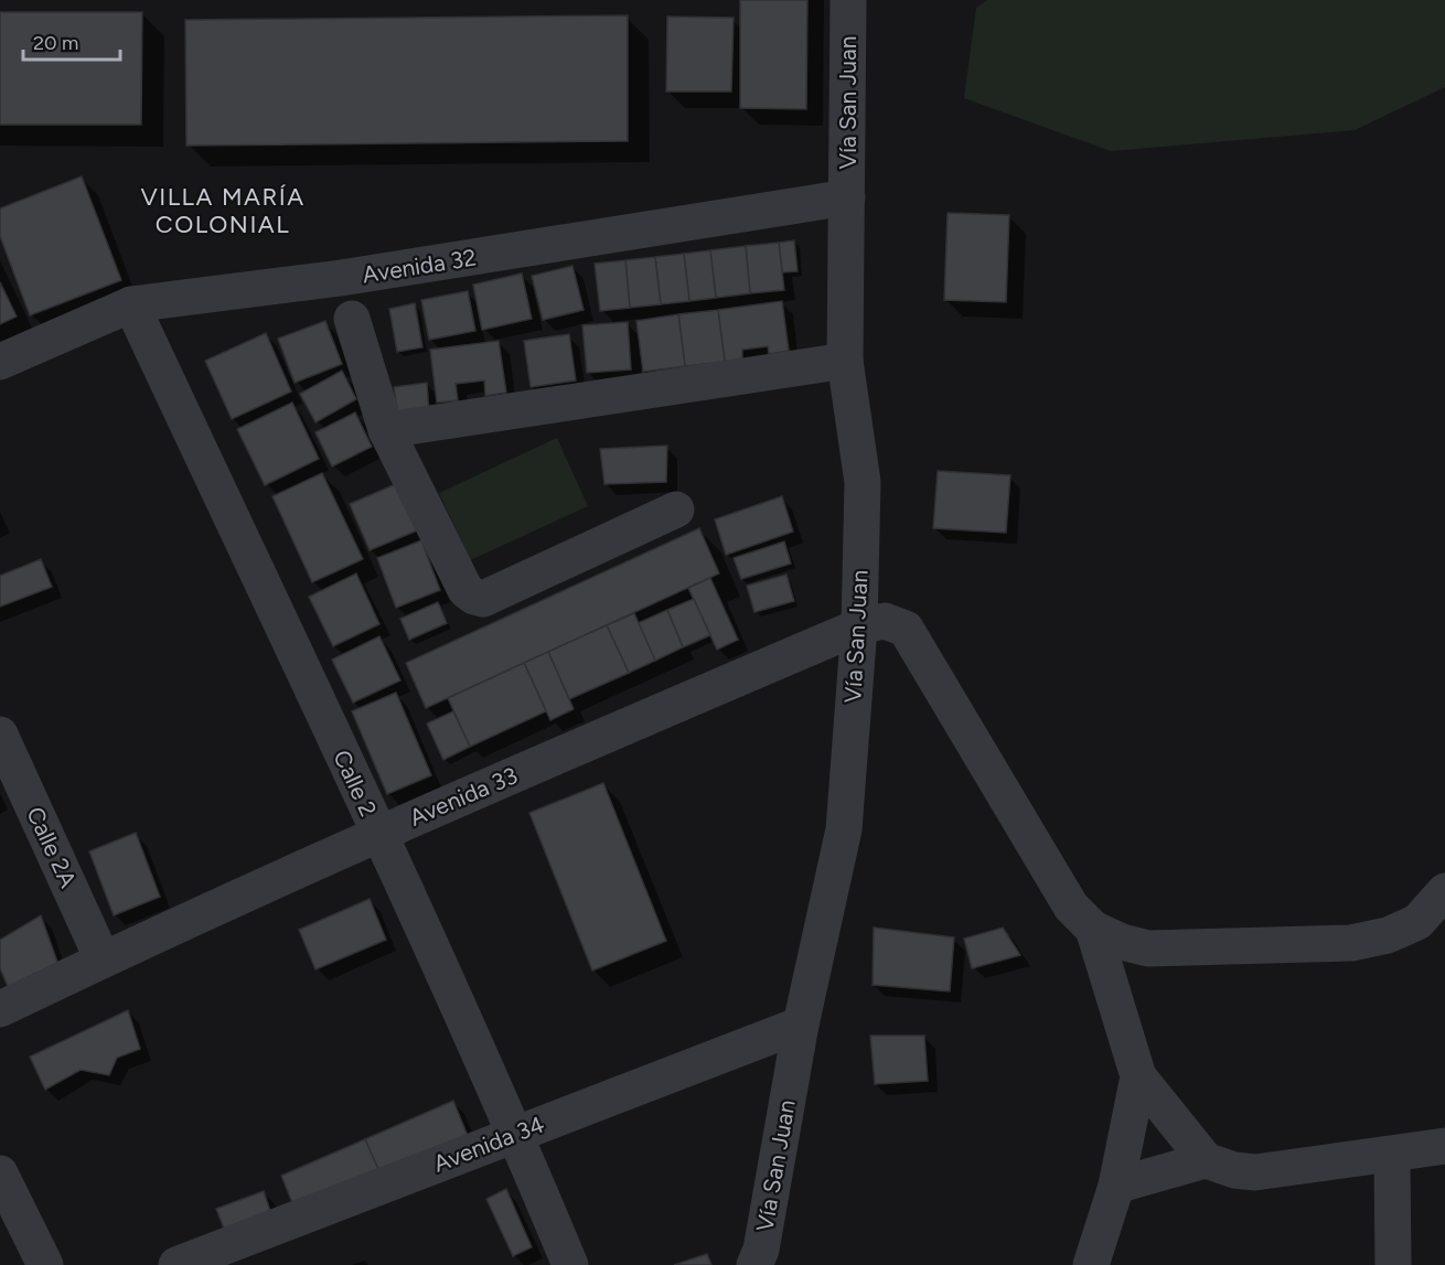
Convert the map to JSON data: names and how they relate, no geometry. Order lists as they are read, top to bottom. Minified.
{"streets":{"street":["Vía San Juan","Avenida 32","Calle 2","Avenida 33","Calle 2A","Avenida 34"]},"crossings":[["Vía San Juan","Avenida 32"],["Vía San Juan","Avenida 33"],["Vía San Juan","Avenida 34"],["Avenida 32","Calle 2"],["Calle 2","Avenida 33"],["Calle 2","Avenida 34"],["Avenida 33","Calle 2A"]],"districts":["VILLA MARÍA COLONIAL"],"scale_bar":"20 m"}
